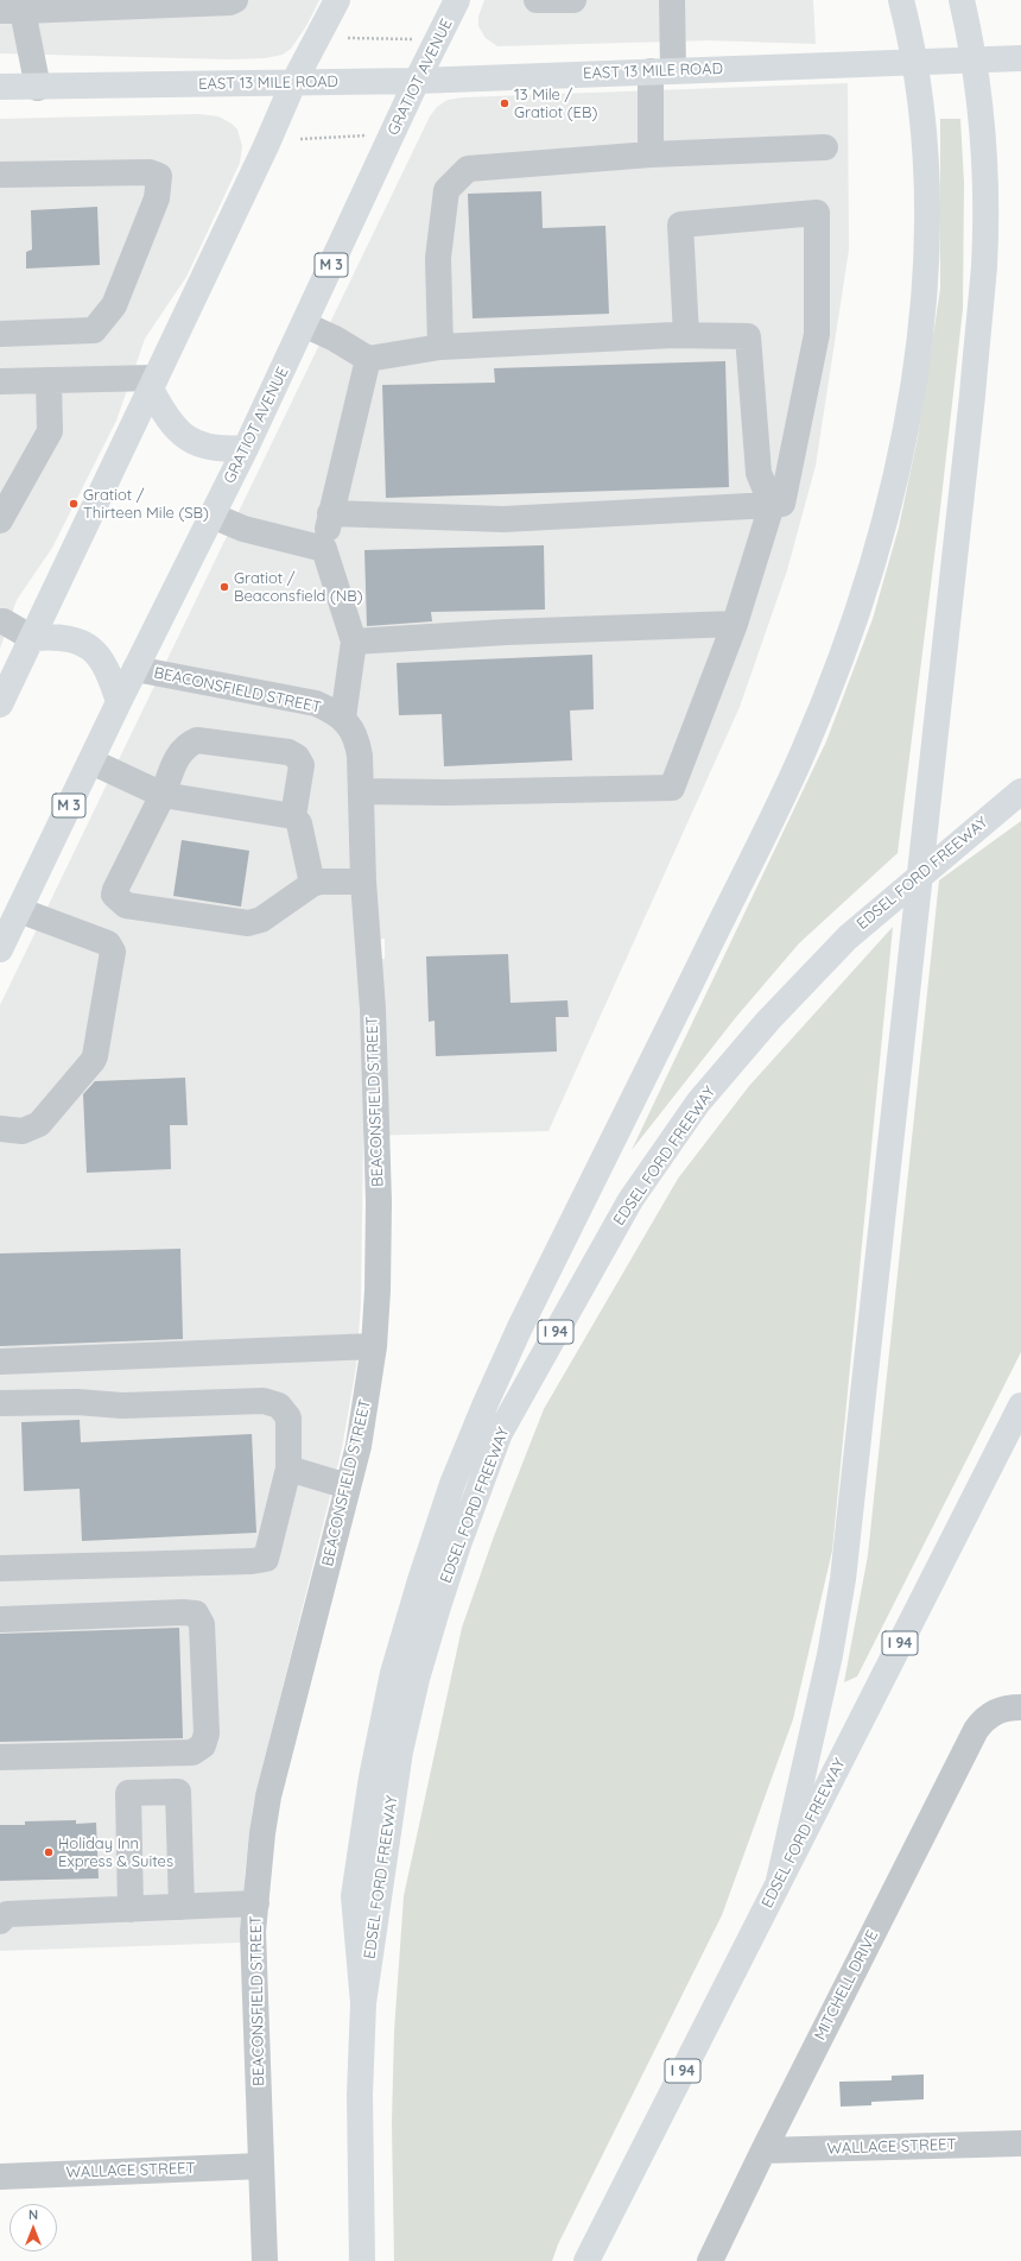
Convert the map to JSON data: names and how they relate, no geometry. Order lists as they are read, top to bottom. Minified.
{"streets":{"main road":["EAST 13 MILE ROAD","GRATIOT AVENUE","M 3","EDSEL FORD FREEWAY","I 94"],"street":["BEACONSFIELD STREET","MITCHELL DRIVE","WALLACE STREET"]},"crossings":[["EAST 13 MILE ROAD","GRATIOT AVENUE"],["GRATIOT AVENUE","BEACONSFIELD STREET"],["BEACONSFIELD STREET","WALLACE STREET"],["MITCHELL DRIVE","WALLACE STREET"]],"places":["13 Mile / Gratiot (EB)","Gratiot / Thirteen Mile (SB)","Gratiot / Beaconsfield (NB)","Holiday Inn Express & Suites"],"north":"top"}
